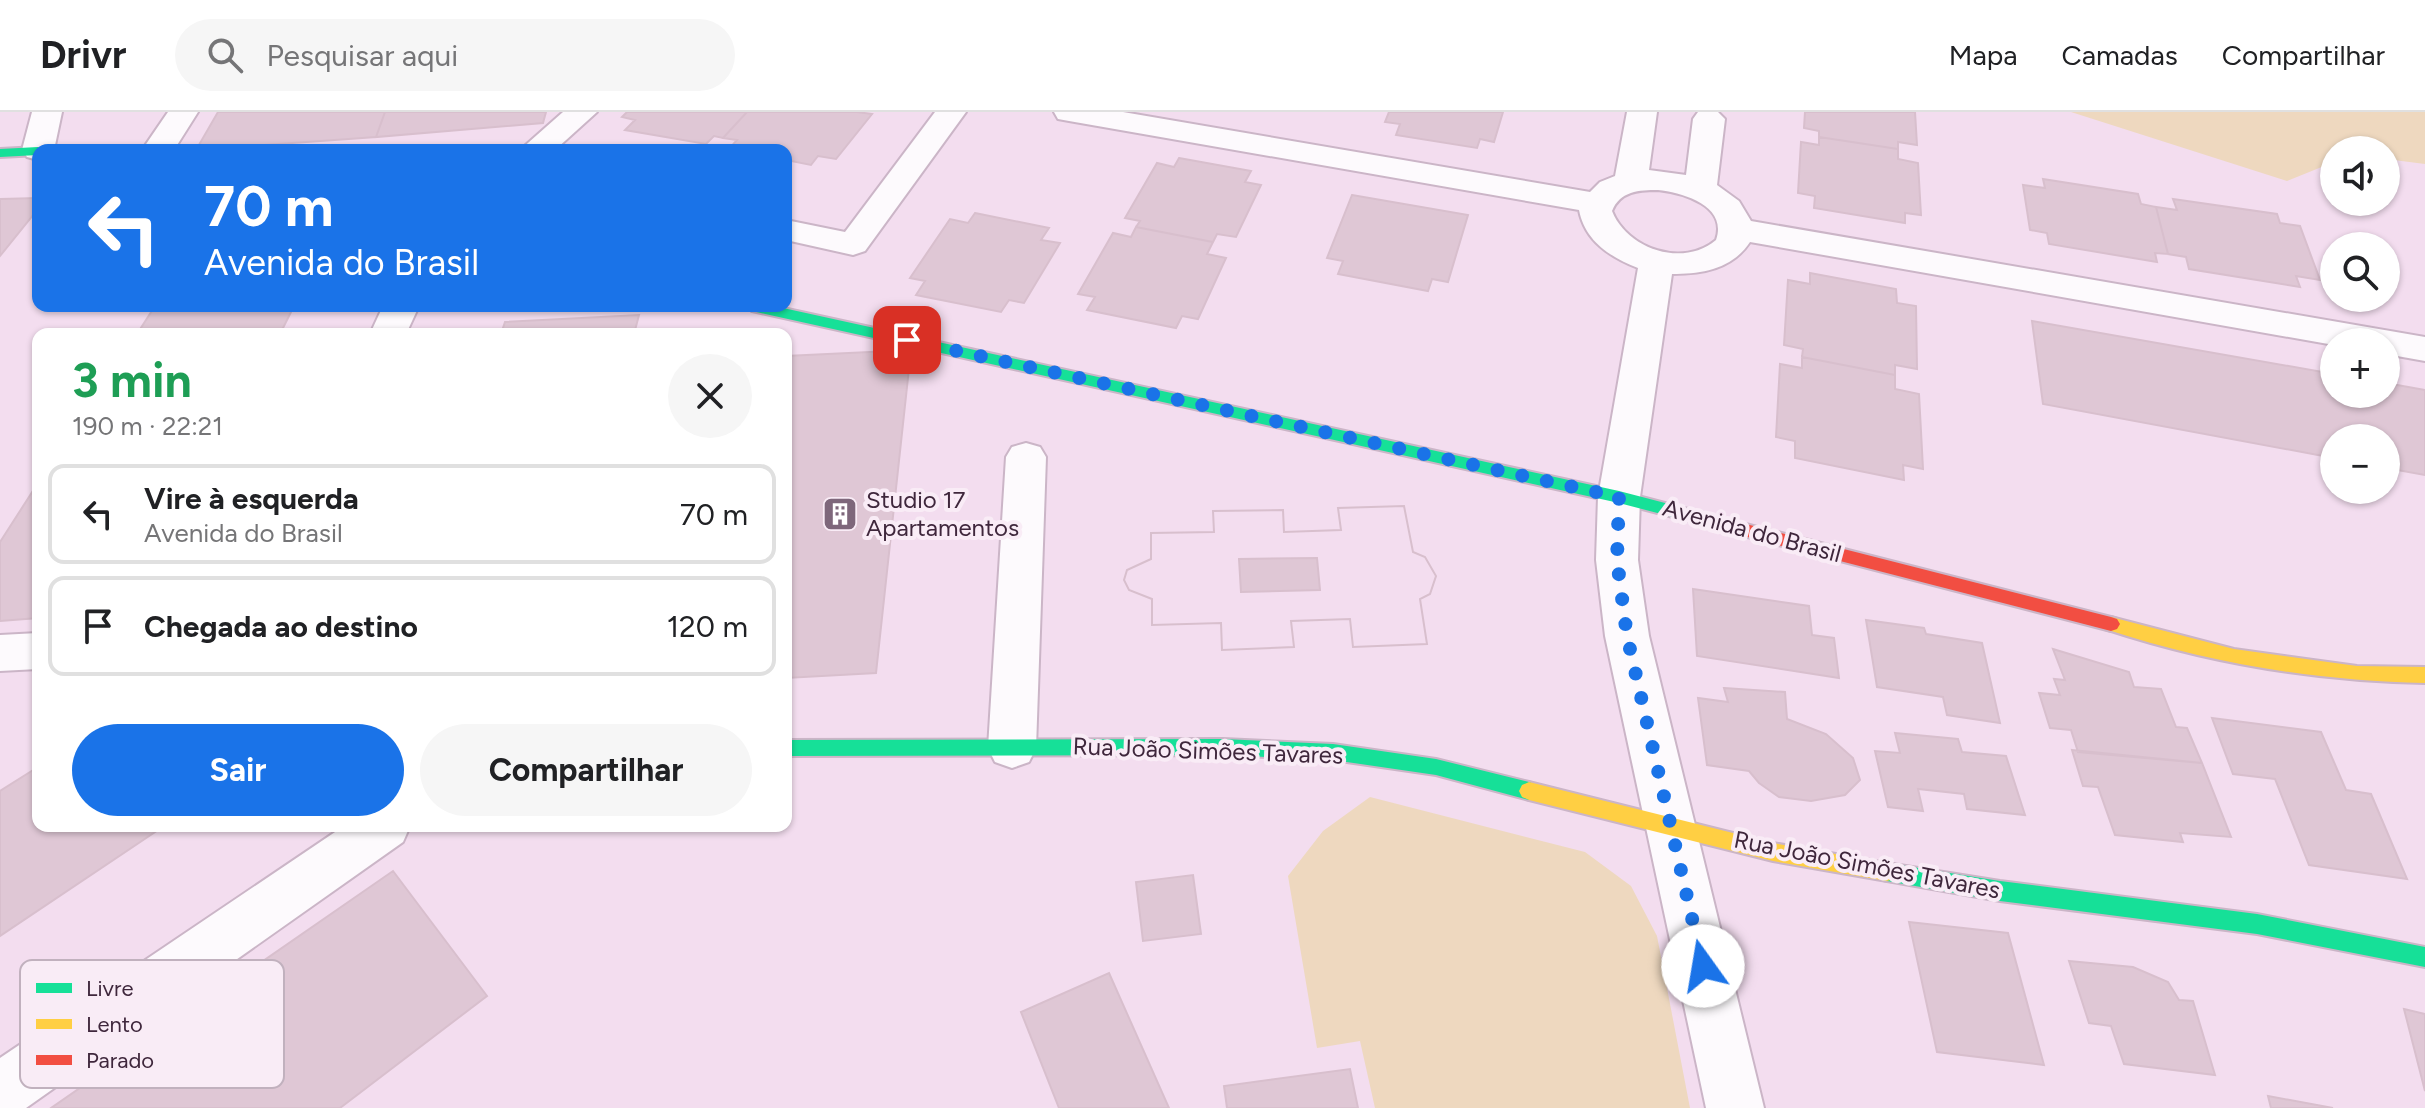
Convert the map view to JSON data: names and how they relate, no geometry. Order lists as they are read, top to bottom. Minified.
{"streets":{"street":["Avenida do Brasil","Rua João Simões Tavares"]},"places":{"building":["Studio 17 Apartamentos"]},"legend":["Livre","Lento","Parado"],"page":{"header":"Drivr","search":"Pesquisar aqui","nav":["Mapa","Camadas","Compartilhar"],"map_buttons":["+","−"],"turn":["70 m","Avenida do Brasil"],"heading":["3 min","190 m · 22:21"],"list":[{"name":"Vire à esquerda","note":"Avenida do Brasil","value":"70 m"},{"name":"Chegada ao destino","value":"120 m"}],"buttons":["Sair","Compartilhar"]}}
